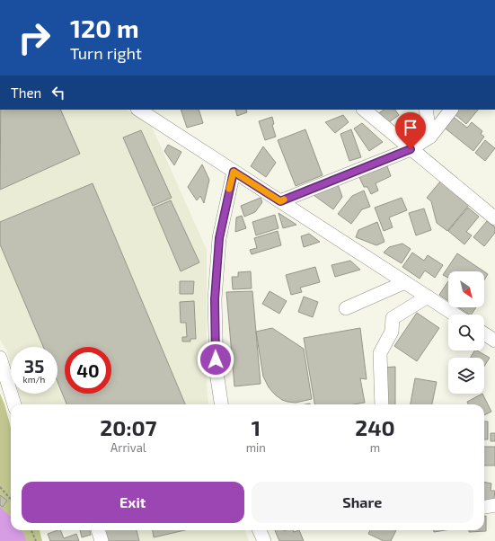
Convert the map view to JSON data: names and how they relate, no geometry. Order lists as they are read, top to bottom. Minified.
{"north":"bottom right","page":{"turn":["120 m","Turn right"],"then":"Then","speed":"35 km/h","limit":"40","eta":["20:07","Arrival","1","min","240","m"],"buttons":["Exit","Share"]}}
